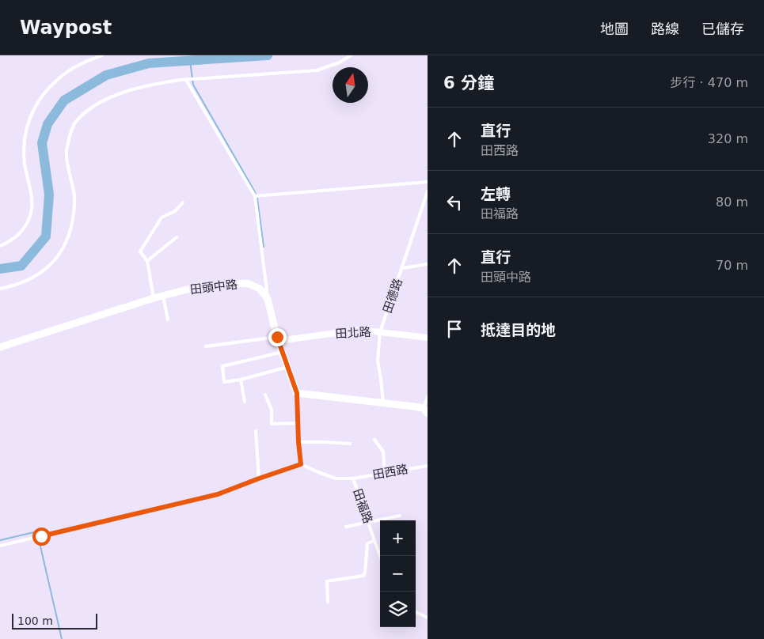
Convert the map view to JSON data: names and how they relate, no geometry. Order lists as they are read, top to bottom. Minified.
{"streets":{"street":["田頭中路","田北路"],"lane":["田德路","田西路","田福路"]},"crossings":[["田德路","田北路"],["田西路","田福路"]],"scale_bar":"100 m","north":"top","page":{"header":"Waypost","nav":["地圖","路線","已儲存"],"heading":["6 分鐘","步行 · 470 m"],"list":[["直行","田西路","320 m"],["左轉","田福路","80 m"],["直行","田頭中路","70 m"],"抵達目的地"],"map_buttons":["+","−"],"scale":"100 m"}}
